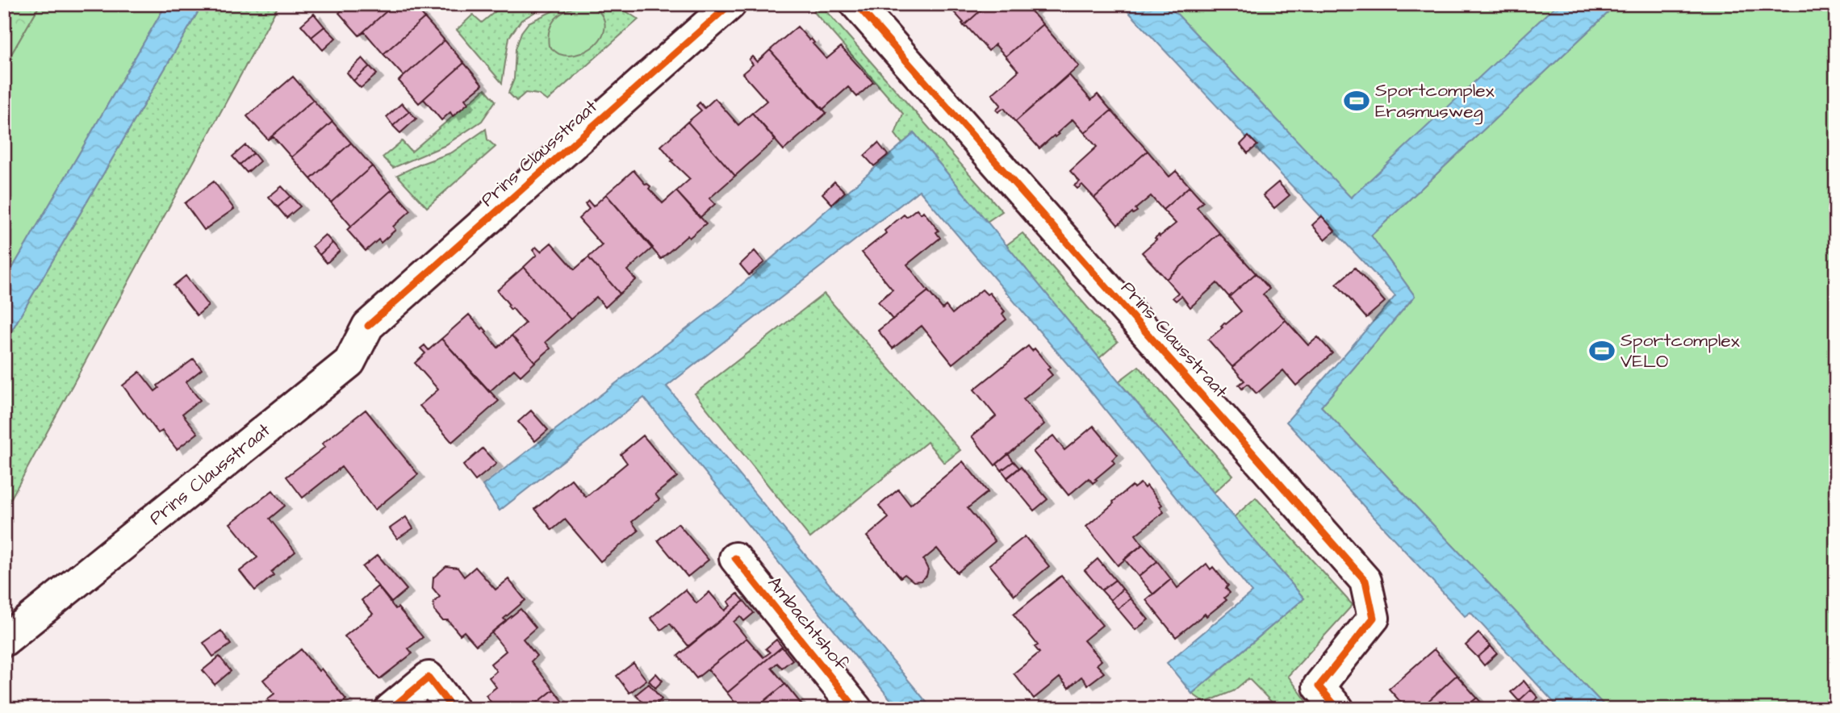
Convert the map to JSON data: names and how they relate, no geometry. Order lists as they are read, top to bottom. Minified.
{"streets":{"street":["Prins Clausstraat","Ambachtshof"]},"places":{"sports":["Sportcomplex Erasmusweg","Sportcomplex VELO"]}}
